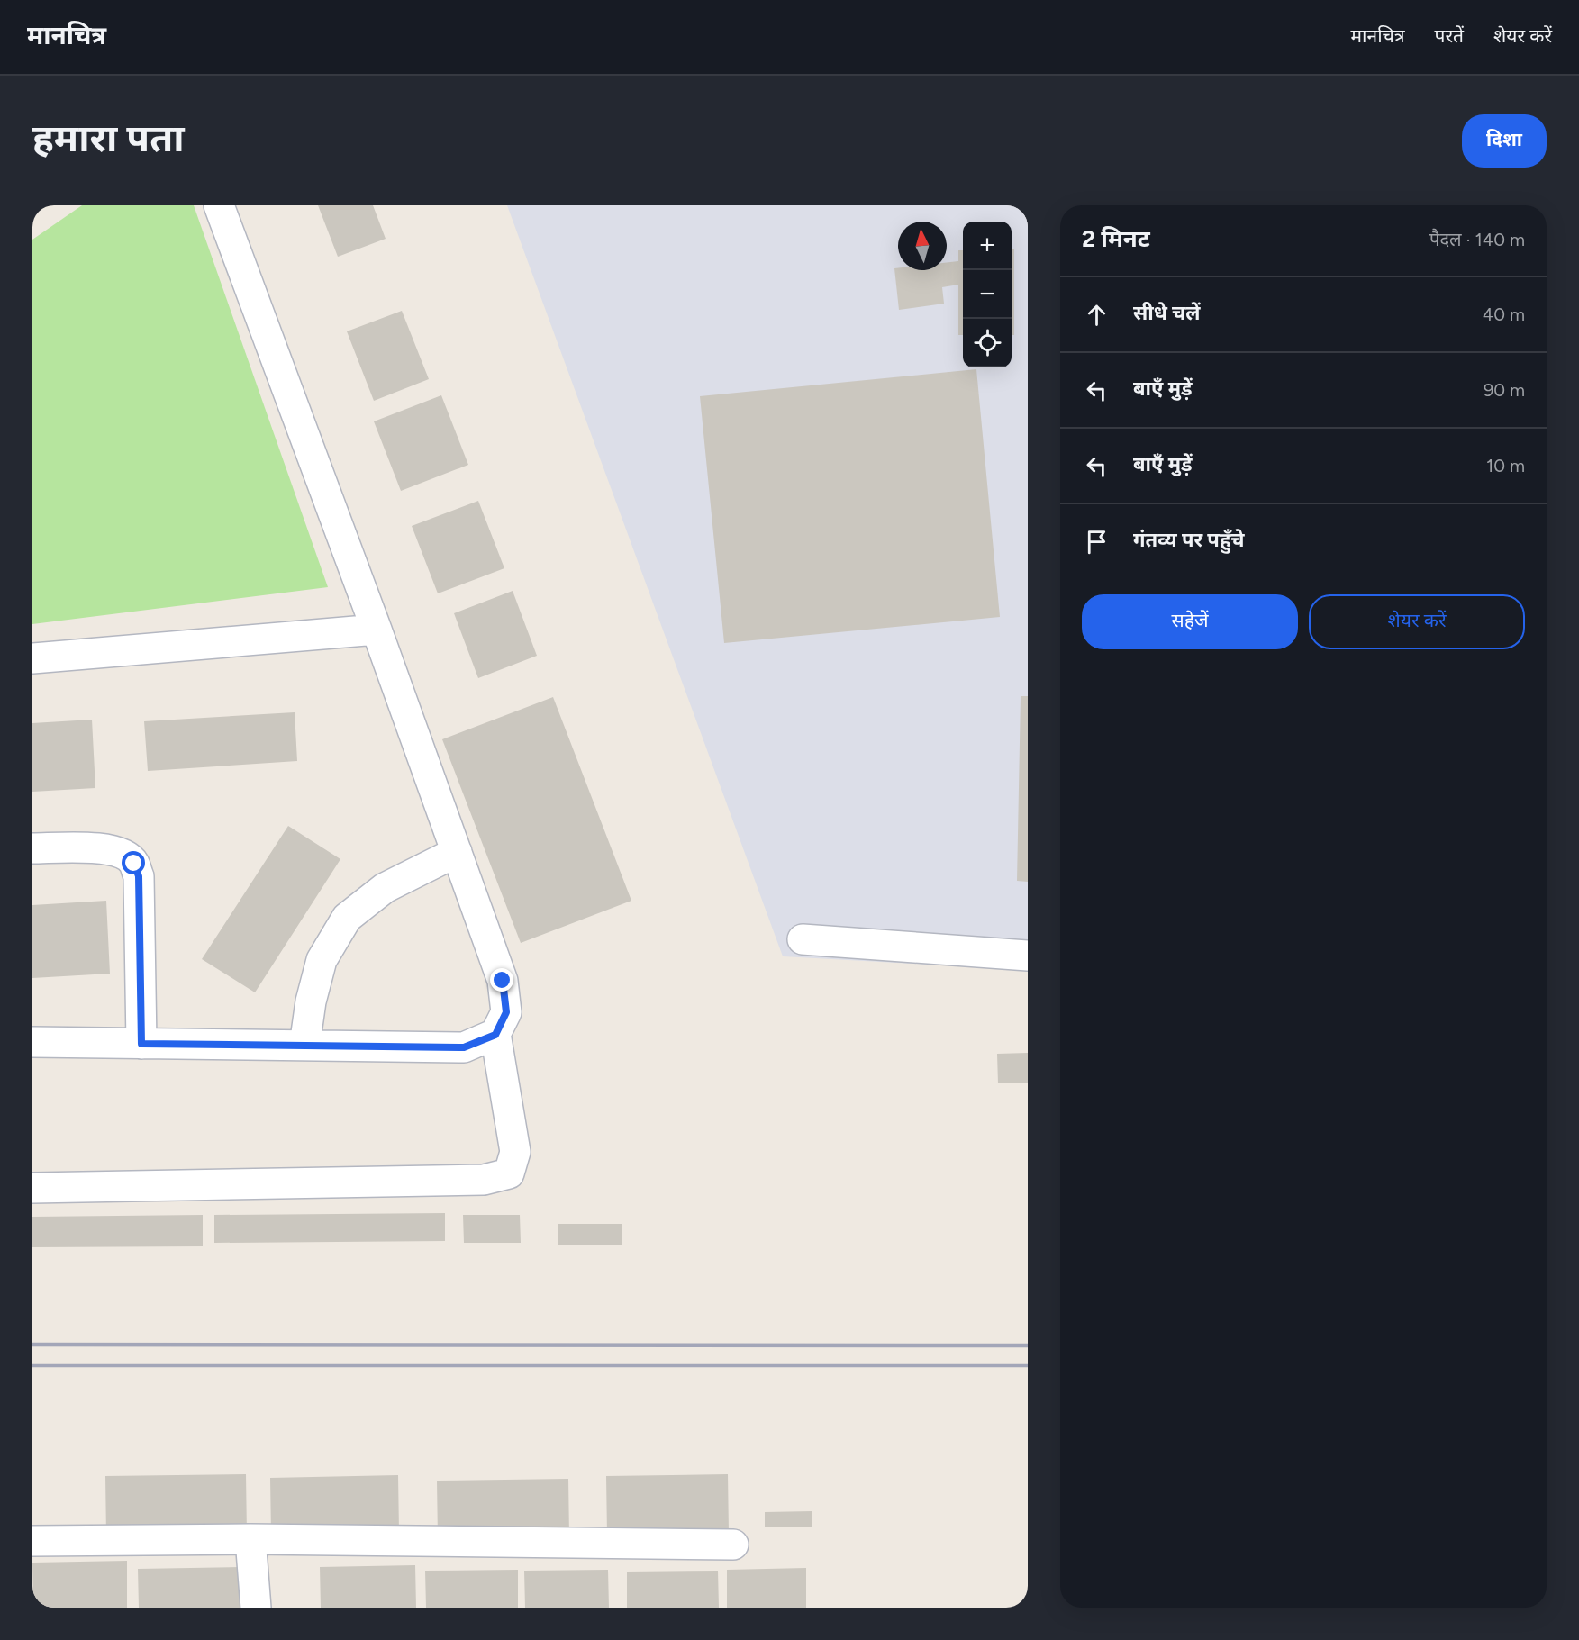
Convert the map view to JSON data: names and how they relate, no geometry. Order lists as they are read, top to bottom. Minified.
{"north":"top","page":{"header":"मानचित्र","nav":["मानचित्र","परतें","शेयर करें"],"buttons":["दिशा",["सहेजें","शेयर करें"]],"title":"हमारा पता","heading":["2 मिनट","पैदल · 140 m"],"map_buttons":["+","−"],"list":[["सीधे चलें","40 m"],["बाएँ मुड़ें","90 m"],["बाएँ मुड़ें","10 m"],"गंतव्य पर पहुँचे"]}}
